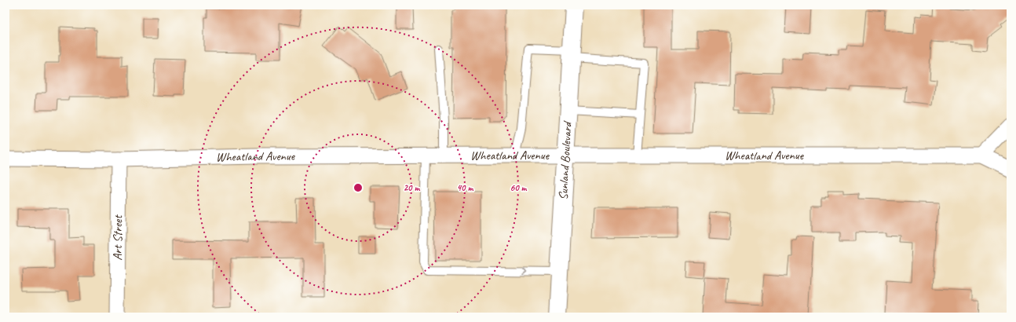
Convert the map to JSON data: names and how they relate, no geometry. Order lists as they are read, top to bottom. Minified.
{"streets":{"main road":["Sunland Boulevard"],"street":["Wheatland Avenue","Art Street"]},"crossings":[["Wheatland Avenue","Sunland Boulevard"],["Wheatland Avenue","Art Street"]],"rings":["20 m","40 m","60 m"]}
